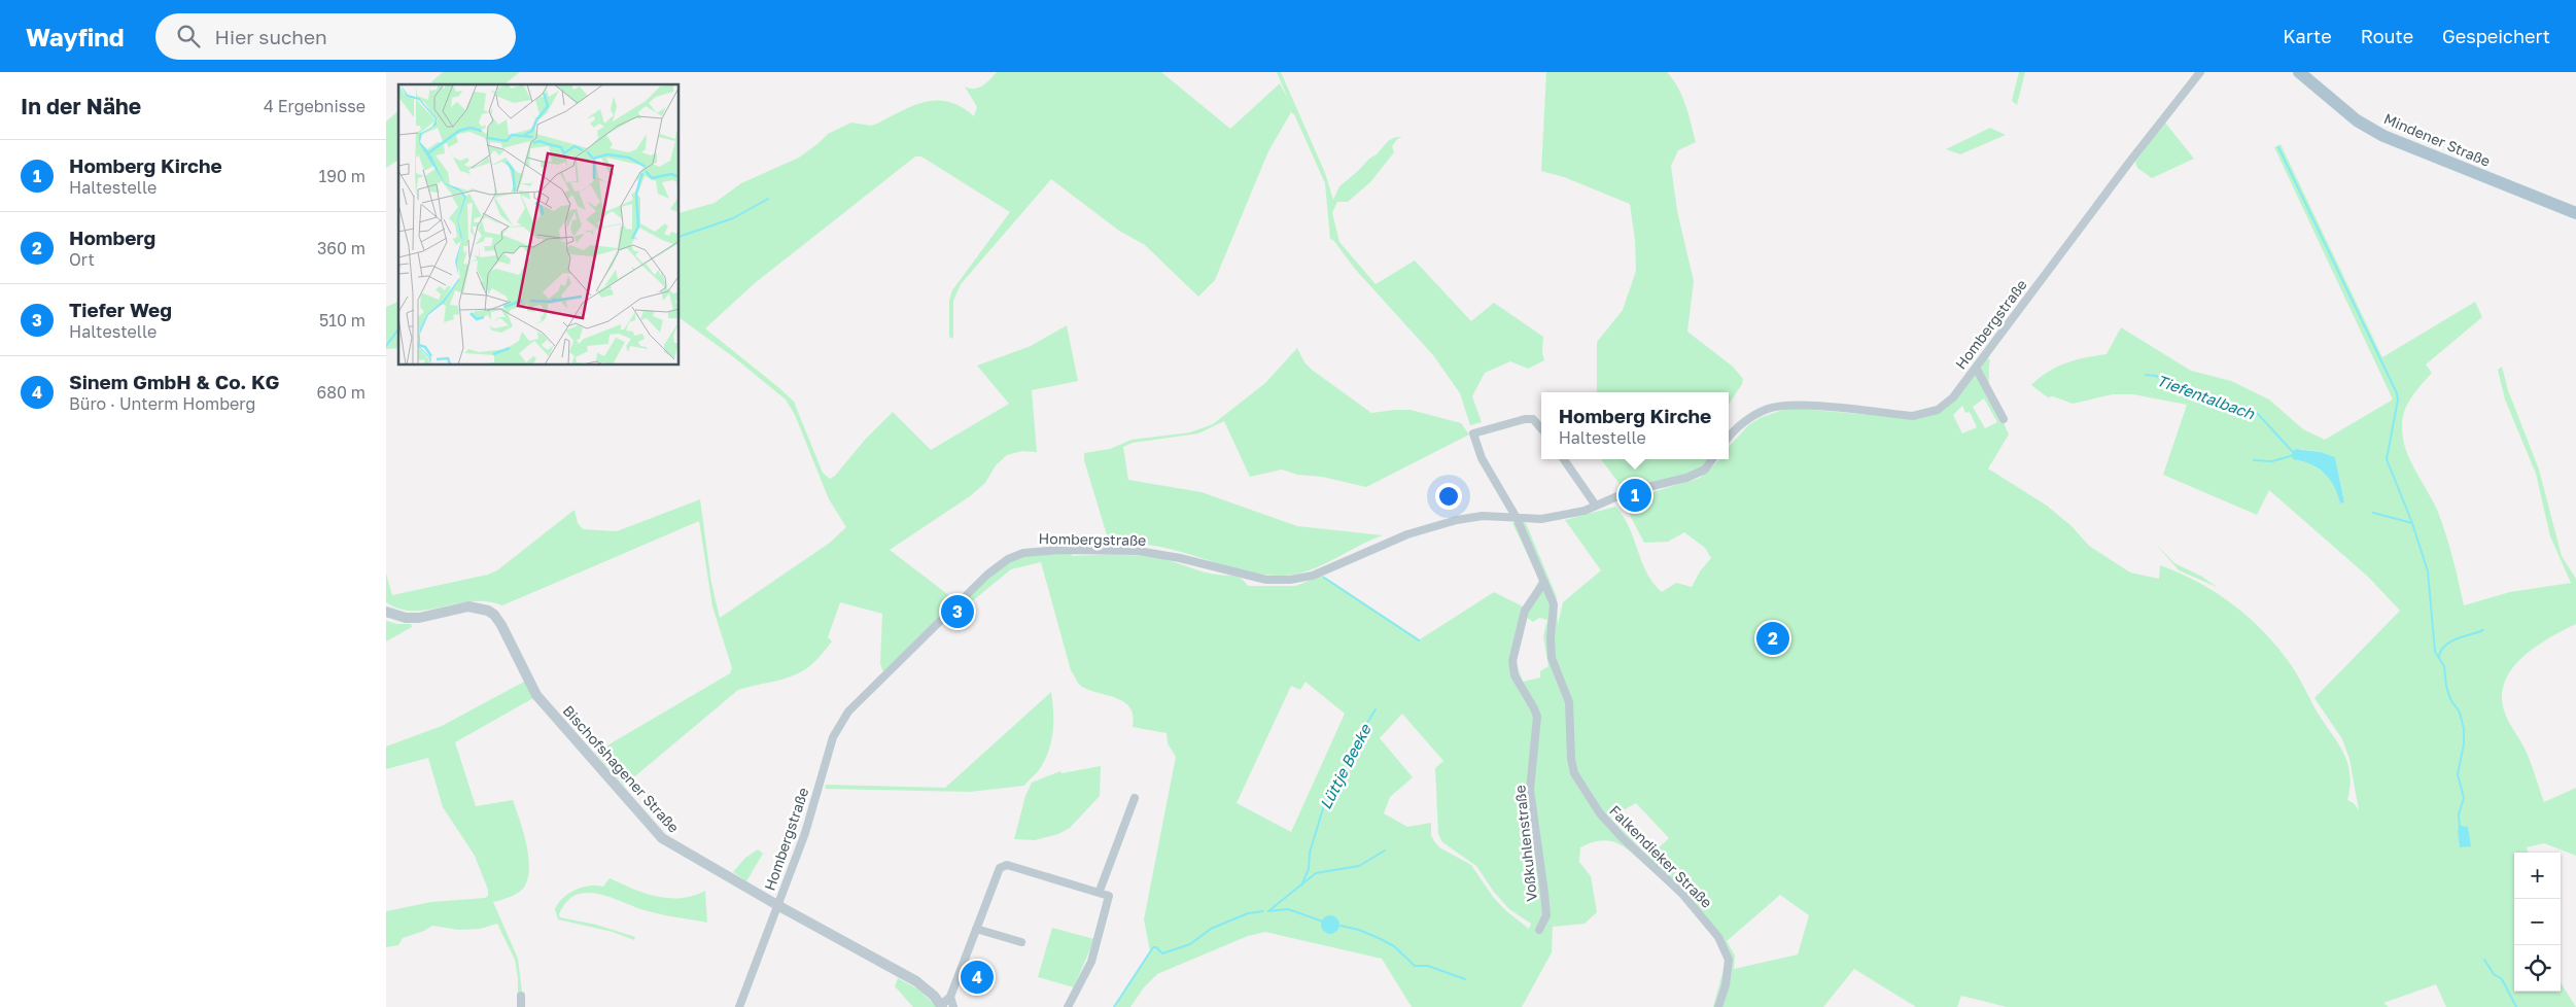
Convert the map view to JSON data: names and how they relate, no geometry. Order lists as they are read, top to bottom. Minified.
{"streets":{"main road":["Mindener Straße"],"street":["Hombergstraße","Bischofshagener Straße","Voßkuhlenstraße","Falkendieker Straße"]},"crossings":[["Hombergstraße","Bischofshagener Straße"],["Hombergstraße","Falkendieker Straße"],["Voßkuhlenstraße","Falkendieker Straße"]],"water":["Tiefentalbach","Lüttje Beeke"],"page":{"header":"Wayfind","search":"Hier suchen","nav":["Karte","Route","Gespeichert"],"heading":["In der Nähe","4 Ergebnisse"],"list":[{"mark":"1","name":"Homberg Kirche","note":"Haltestelle","value":"190 m"},{"mark":"2","name":"Homberg","note":"Ort","value":"360 m"},{"mark":"3","name":"Tiefer Weg","note":"Haltestelle","value":"510 m"},{"mark":"4","name":"Sinem GmbH & Co. KG","note":"Büro · Unterm Homberg","value":"680 m"}],"popup":["Homberg Kirche","Haltestelle"],"pins":["1","3","2","4"],"map_buttons":["+","−"]}}
